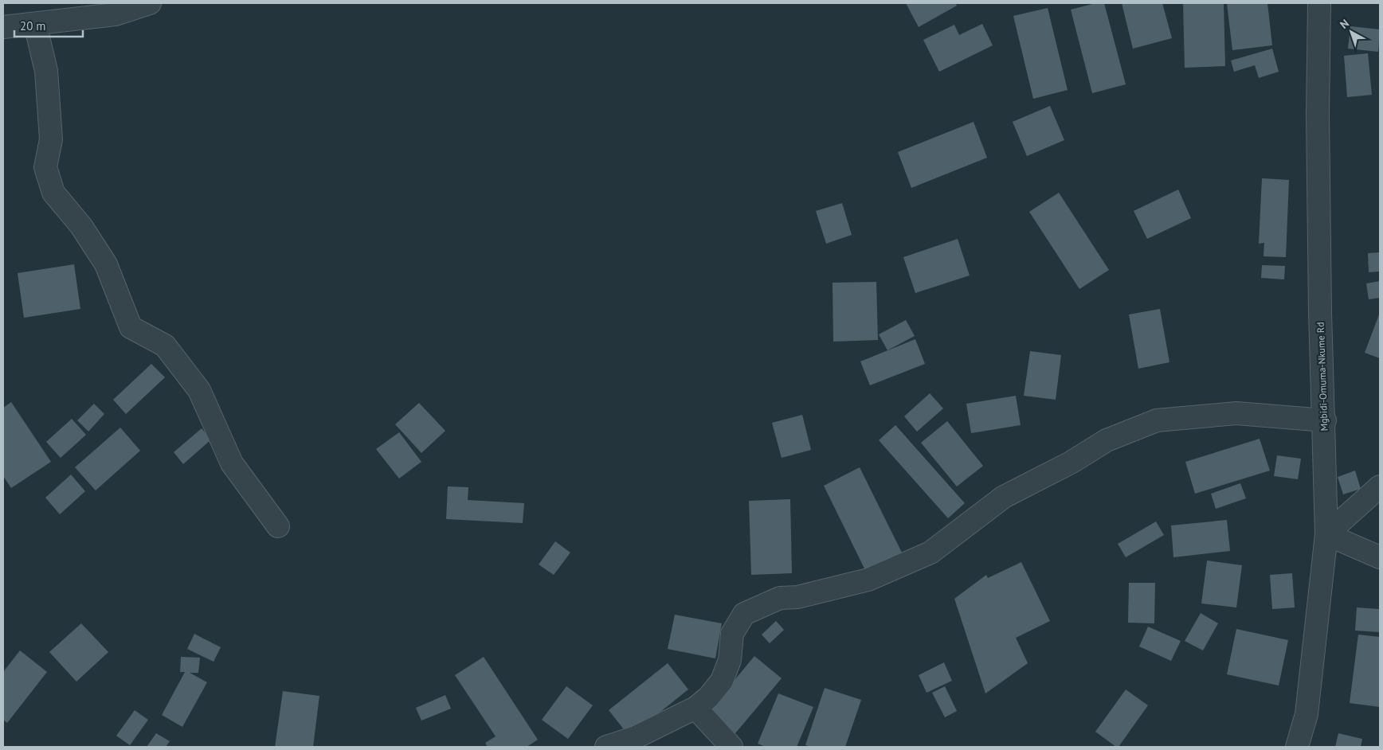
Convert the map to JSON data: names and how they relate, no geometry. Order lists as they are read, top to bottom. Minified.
{"streets":{"street":["Mgbidi-Omuma-Nkume Rd"]},"scale_bar":"20 m","north":"top left"}
